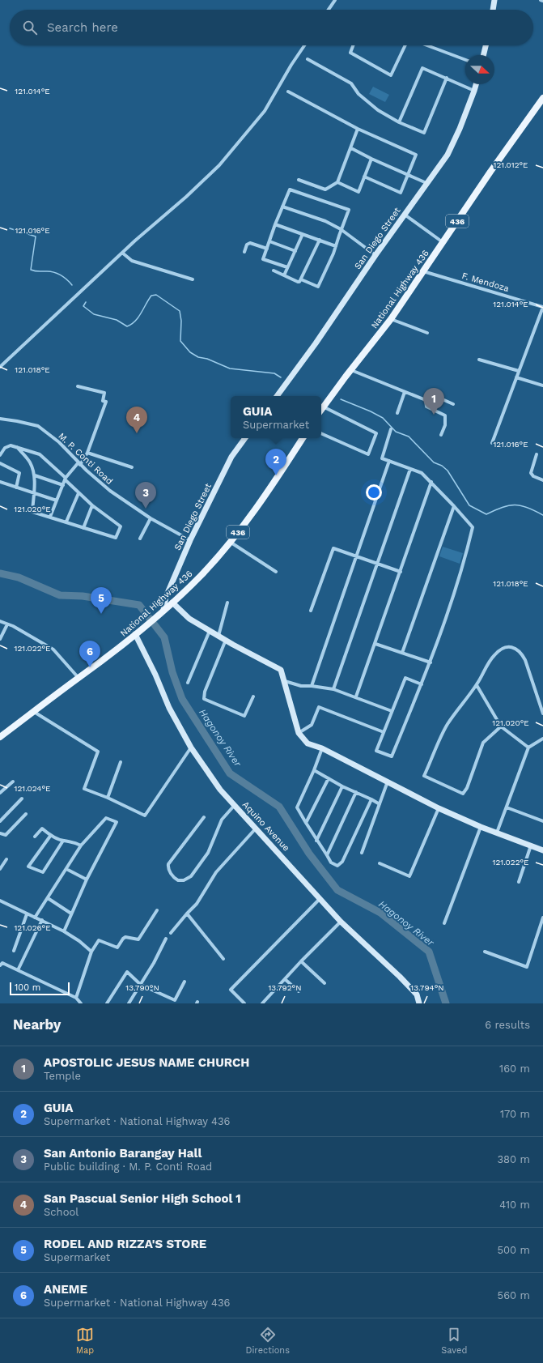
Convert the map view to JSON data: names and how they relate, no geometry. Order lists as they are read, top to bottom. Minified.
{"streets":{"main road":["436","National Highway 436"],"street":["San Diego Street","F. Mendoza","M. P. Conti Road","Aquino Avenue"]},"crossings":[["San Diego Street","National Highway 436"],["San Diego Street","M. P. Conti Road"],["F. Mendoza","National Highway 436"],["National Highway 436","Aquino Avenue"]],"water":["Hagonoy River"],"scale_bar":"100 m","north":"right","page":{"search":"Search here","pins":["1","4","2","3","5","6"],"popup":["GUIA","Supermarket"],"scale":"100 m","heading":["Nearby","6 results"],"list":[{"mark":"1","name":"APOSTOLIC JESUS NAME CHURCH","note":"Temple","value":"160 m"},{"mark":"2","name":"GUIA","note":"Supermarket · National Highway 436","value":"170 m"},{"mark":"3","name":"San Antonio Barangay Hall","note":"Public building · M. P. Conti Road","value":"380 m"},{"mark":"4","name":"San Pascual Senior High School 1","note":"School","value":"410 m"},{"mark":"5","name":"RODEL AND RIZZA'S STORE","note":"Supermarket","value":"500 m"},{"mark":"6","name":"ANEME","note":"Supermarket · National Highway 436","value":"560 m"}],"nav":["Map","Directions","Saved"]},"coordinates":["121.014°E","121.012°E","121.016°E","121.018°E","121.020°E","121.022°E","121.024°E","121.026°E","13.790°N","13.792°N","13.794°N"]}
